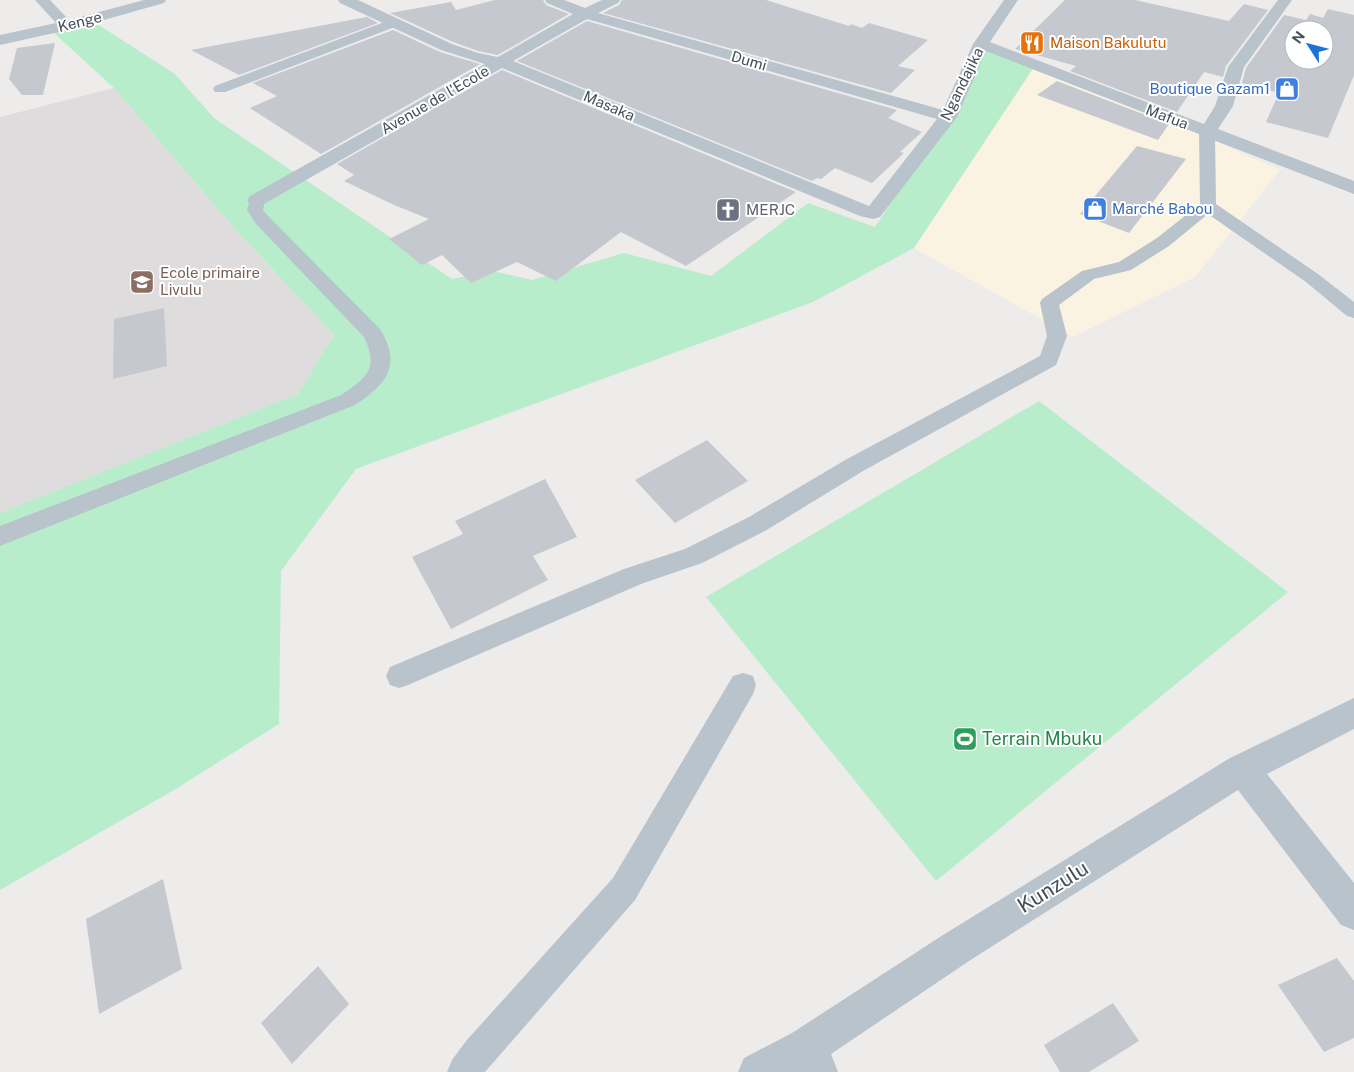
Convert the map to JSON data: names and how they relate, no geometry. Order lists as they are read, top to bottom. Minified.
{"streets":{"street":["Kenge","Dumi","Ngandajika","Avenue de l'Ecole","Masaka","Mafua","Kunzulu"]},"crossings":[["Dumi","Ngandajika"],["Dumi","Avenue de l'Ecole"],["Ngandajika","Masaka"],["Ngandajika","Mafua"],["Avenue de l'Ecole","Masaka"]],"places":{"restaurant":["Maison Bakulutu"],"shop":["Boutique Gazam1","Marché Babou"],"church":["MERJC"],"school or university":["Ecole primaire Livulu"],"sports":["Terrain Mbuku"]},"north":"top left"}
